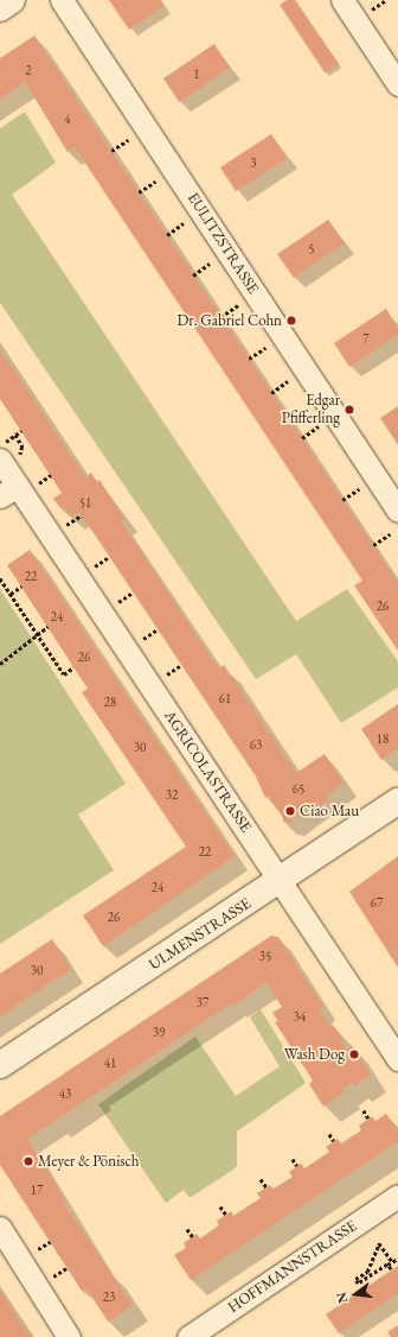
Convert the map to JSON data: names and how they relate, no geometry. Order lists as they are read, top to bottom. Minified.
{"streets":{"street":["EULITZSTRASSE","AGRICOLASTRASSE","ULMENSTRASSE","HOFFMANNSTRASSE"]},"crossings":[["AGRICOLASTRASSE","ULMENSTRASSE"]],"places":["Dr. Gabriel Cohn","Edgar Pfifferling","Ciao Mau","Wash Dog","Meyer & Pönisch"],"house_numbers":["2","1","4","3","5","7","51","22","26","24","26","61","28","18","63","30","65","32","22","24","67","26","35","30","37","34","39","41","43","17","23"],"north":"left"}
